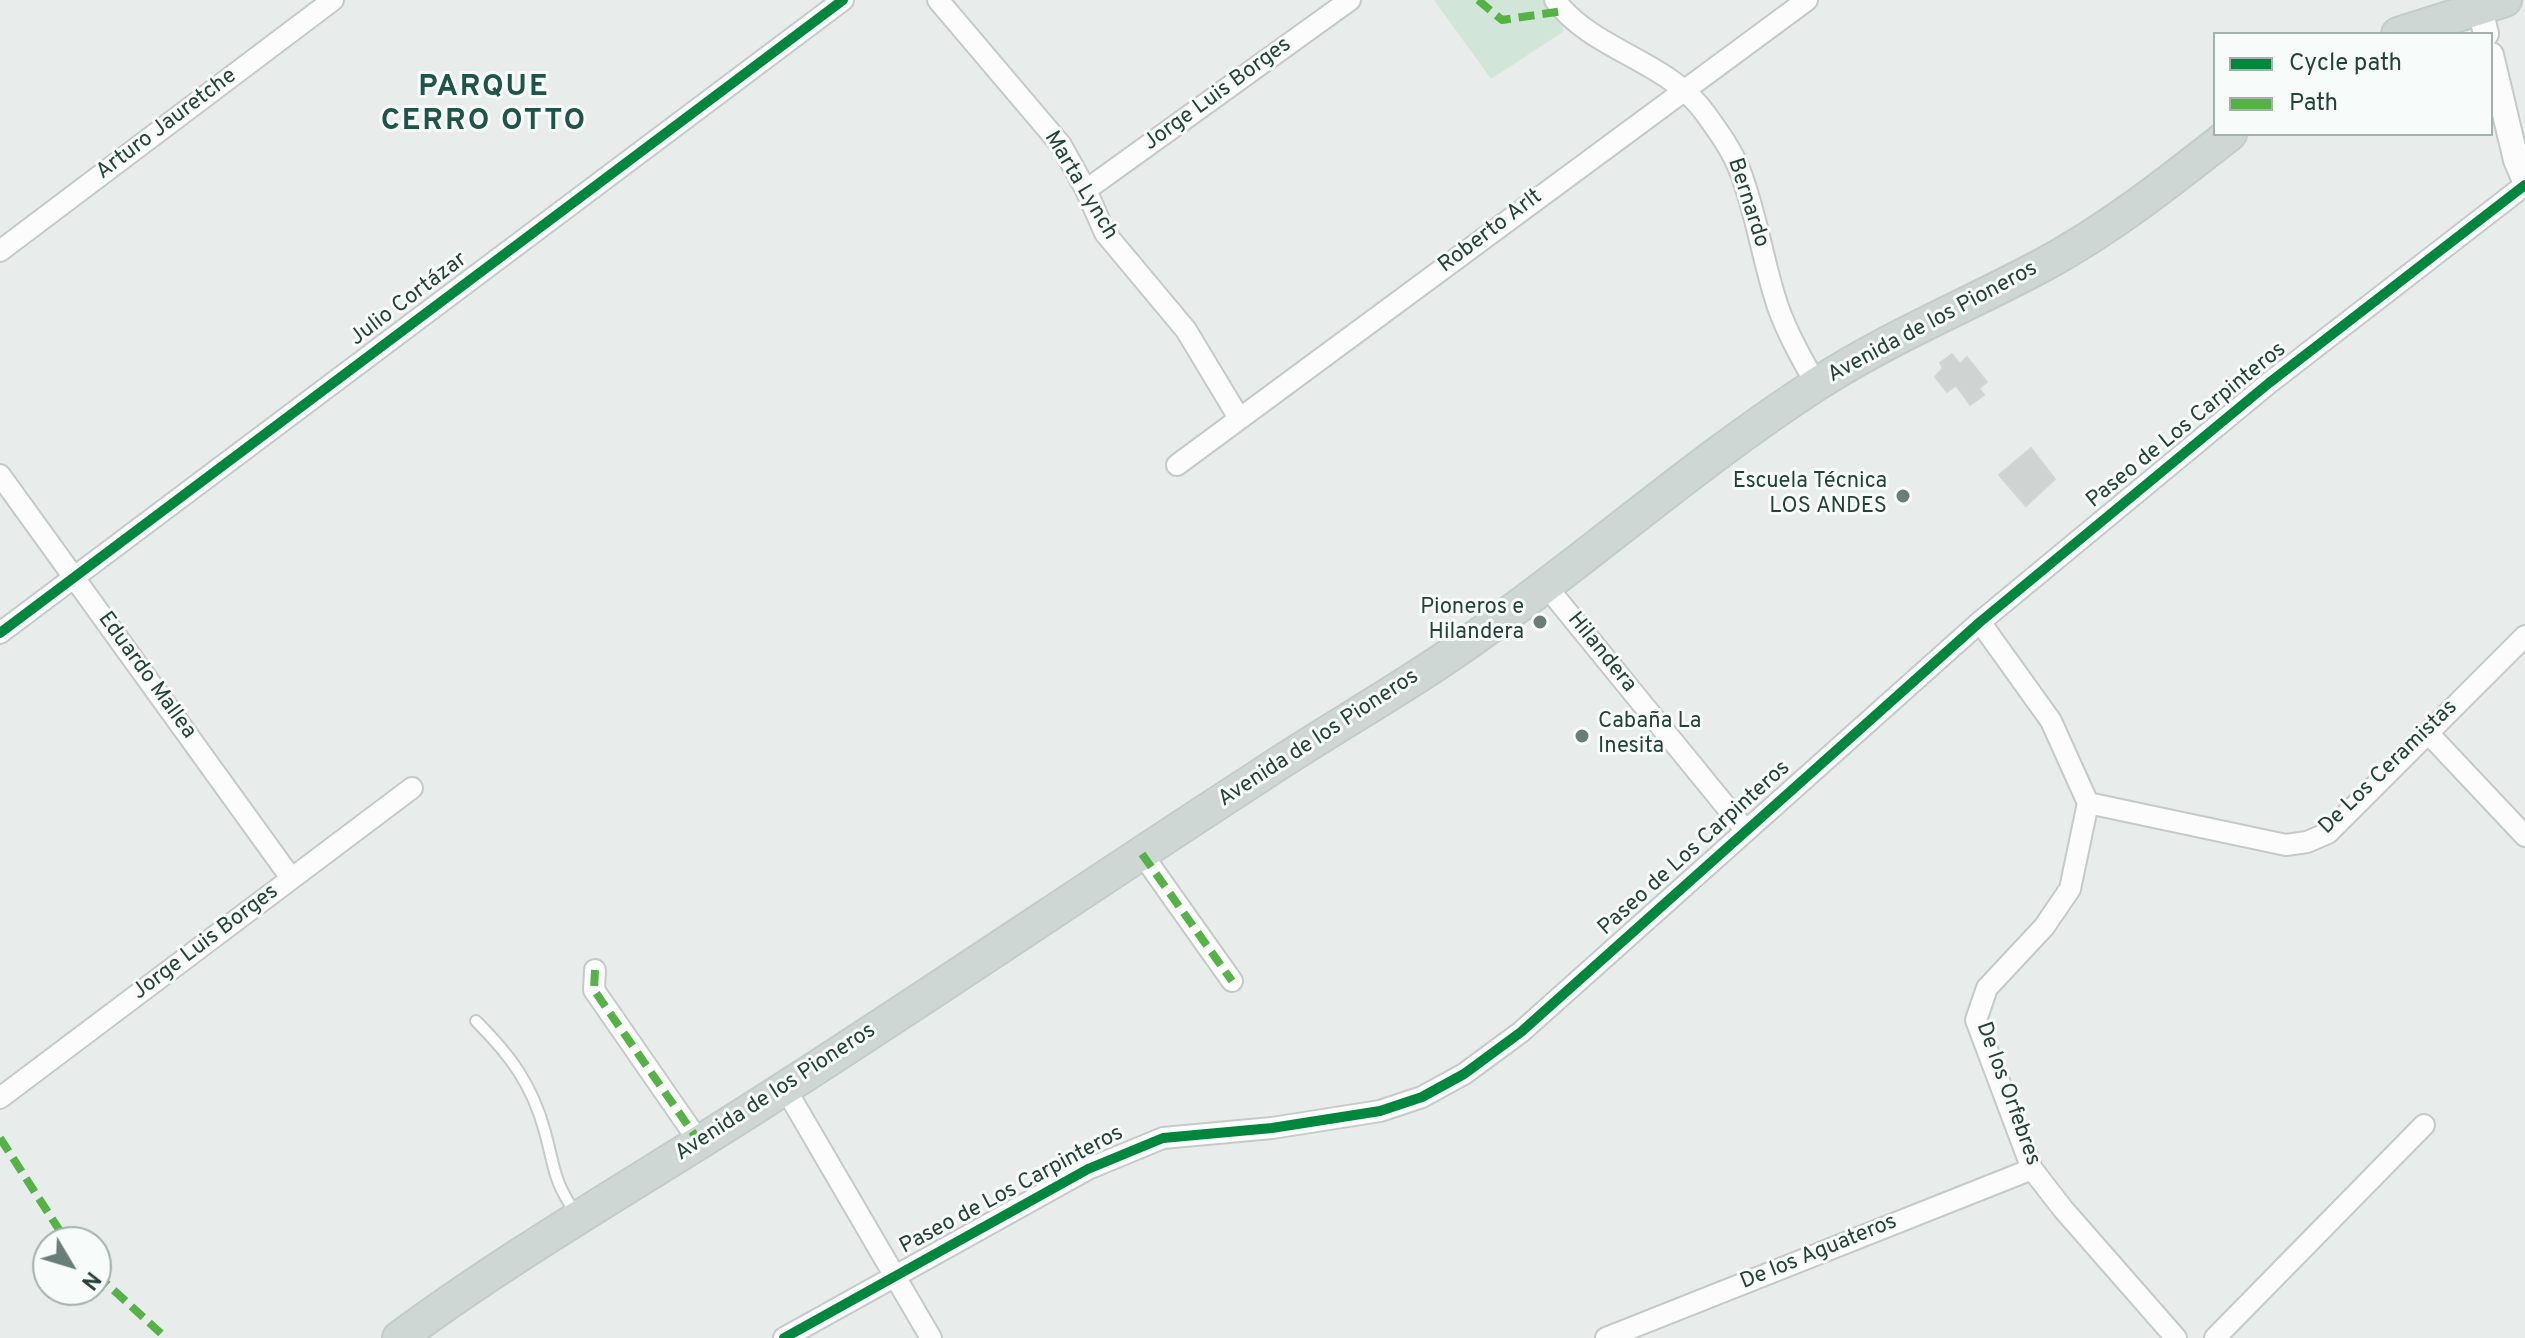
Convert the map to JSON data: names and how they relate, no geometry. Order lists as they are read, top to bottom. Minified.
{"streets":{"main road":["Avenida de los Pioneros"],"street":["Jorge Luis Borges","Arturo Jauretche","Marta Lynch","Bernardo","Roberto Arlt","Julio Cortázar","Paseo de Los Carpinteros","Hilandera","Eduardo Mallea","De Los Ceramistas","De los Orfebres","De los Aguateros"]},"crossings":[["Jorge Luis Borges","Marta Lynch"],["Jorge Luis Borges","Eduardo Mallea"],["Marta Lynch","Roberto Arlt"],["Bernardo","Roberto Arlt"],["Bernardo","Avenida de los Pioneros"],["Julio Cortázar","Eduardo Mallea"],["Avenida de los Pioneros","Hilandera"],["Paseo de Los Carpinteros","Hilandera"],["De Los Ceramistas","De los Orfebres"],["De los Orfebres","De los Aguateros"]],"districts":["PARQUE CERRO OTTO"],"places":["Escuela Técnica LOS ANDES","Pioneros e Hilandera","Cabaña La Inesita"],"legend":["Cycle path","Path"],"north":"bottom right"}
